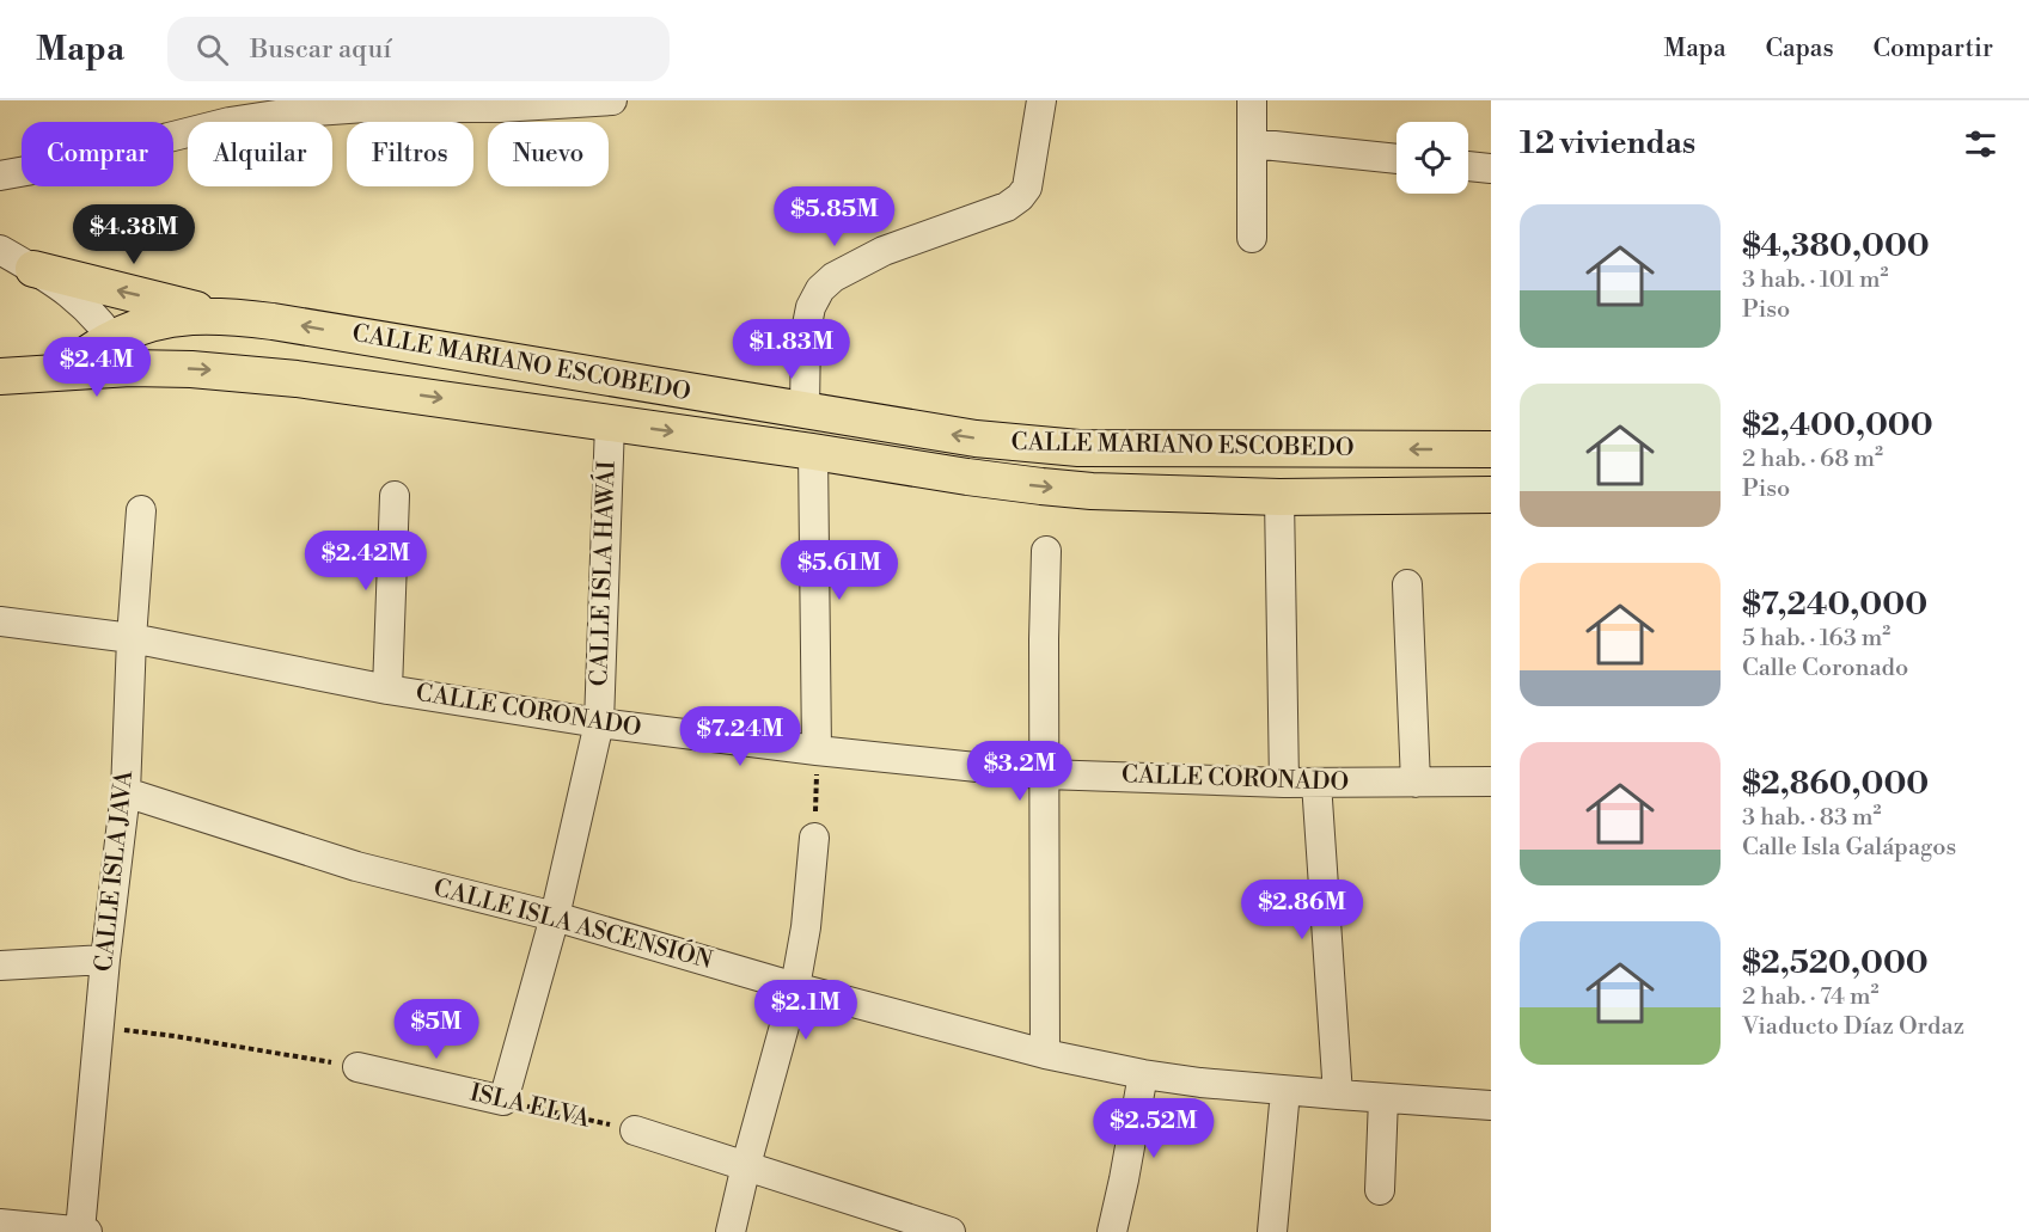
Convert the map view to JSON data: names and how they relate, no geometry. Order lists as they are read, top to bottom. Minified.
{"streets":{"main road":["CALLE MARIANO ESCOBEDO"],"street":["CALLE ISLA HAWÁI","CALLE CORONADO","CALLE ISLA JAVA","CALLE ISLA ASCENSIÓN","ISLA ELVA"]},"crossings":[["CALLE MARIANO ESCOBEDO","CALLE ISLA HAWÁI"],["CALLE ISLA HAWÁI","CALLE CORONADO"],["CALLE ISLA HAWÁI","CALLE ISLA ASCENSIÓN"],["CALLE ISLA HAWÁI","ISLA ELVA"],["CALLE CORONADO","CALLE ISLA JAVA"],["CALLE ISLA JAVA","CALLE ISLA ASCENSIÓN"]],"page":{"header":"Mapa","search":"Buscar aquí","nav":["Mapa","Capas","Compartir"],"heading":"12 viviendas","chip":["Comprar","Alquilar","Filtros","Nuevo"],"price":["$5.85M","$4.38M","$1.83M","$2.4M","$2.42M","$5.61M","$7.24M","$3.2M","$2.86M","$2.1M","$5M","$2.52M"],"list":[{"name":"$4,380,000","note":"3 hab. · 101 m² · Piso"},{"name":"$2,400,000","note":"2 hab. · 68 m² · Piso"},{"name":"$7,240,000","note":"5 hab. · 163 m² · Calle Coronado"},{"name":"$2,860,000","note":"3 hab. · 83 m² · Calle Isla Galápagos"},{"name":"$2,520,000","note":"2 hab. · 74 m² · Viaducto Díaz Ordaz"}]}}
